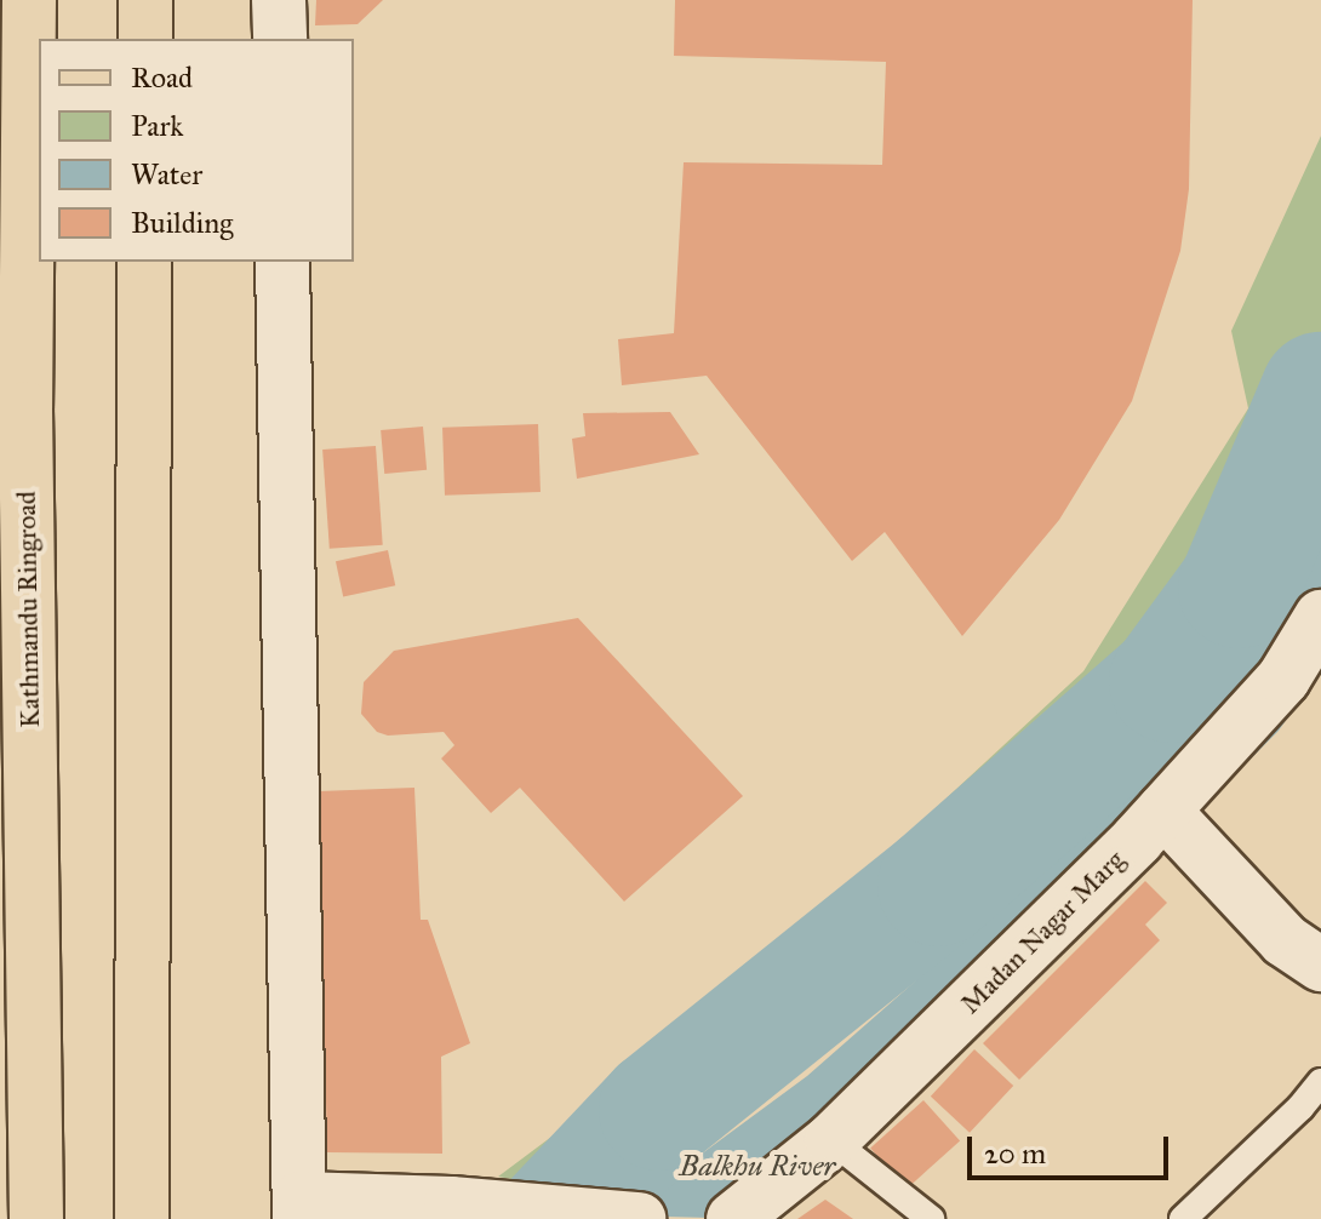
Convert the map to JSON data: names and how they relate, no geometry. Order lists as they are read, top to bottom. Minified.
{"streets":{"main road":["Kathmandu Ringroad"],"street":["Madan Nagar Marg"]},"water":["Balkhu River"],"legend":["Road","Park","Water","Building"],"scale_bar":"20 m"}
